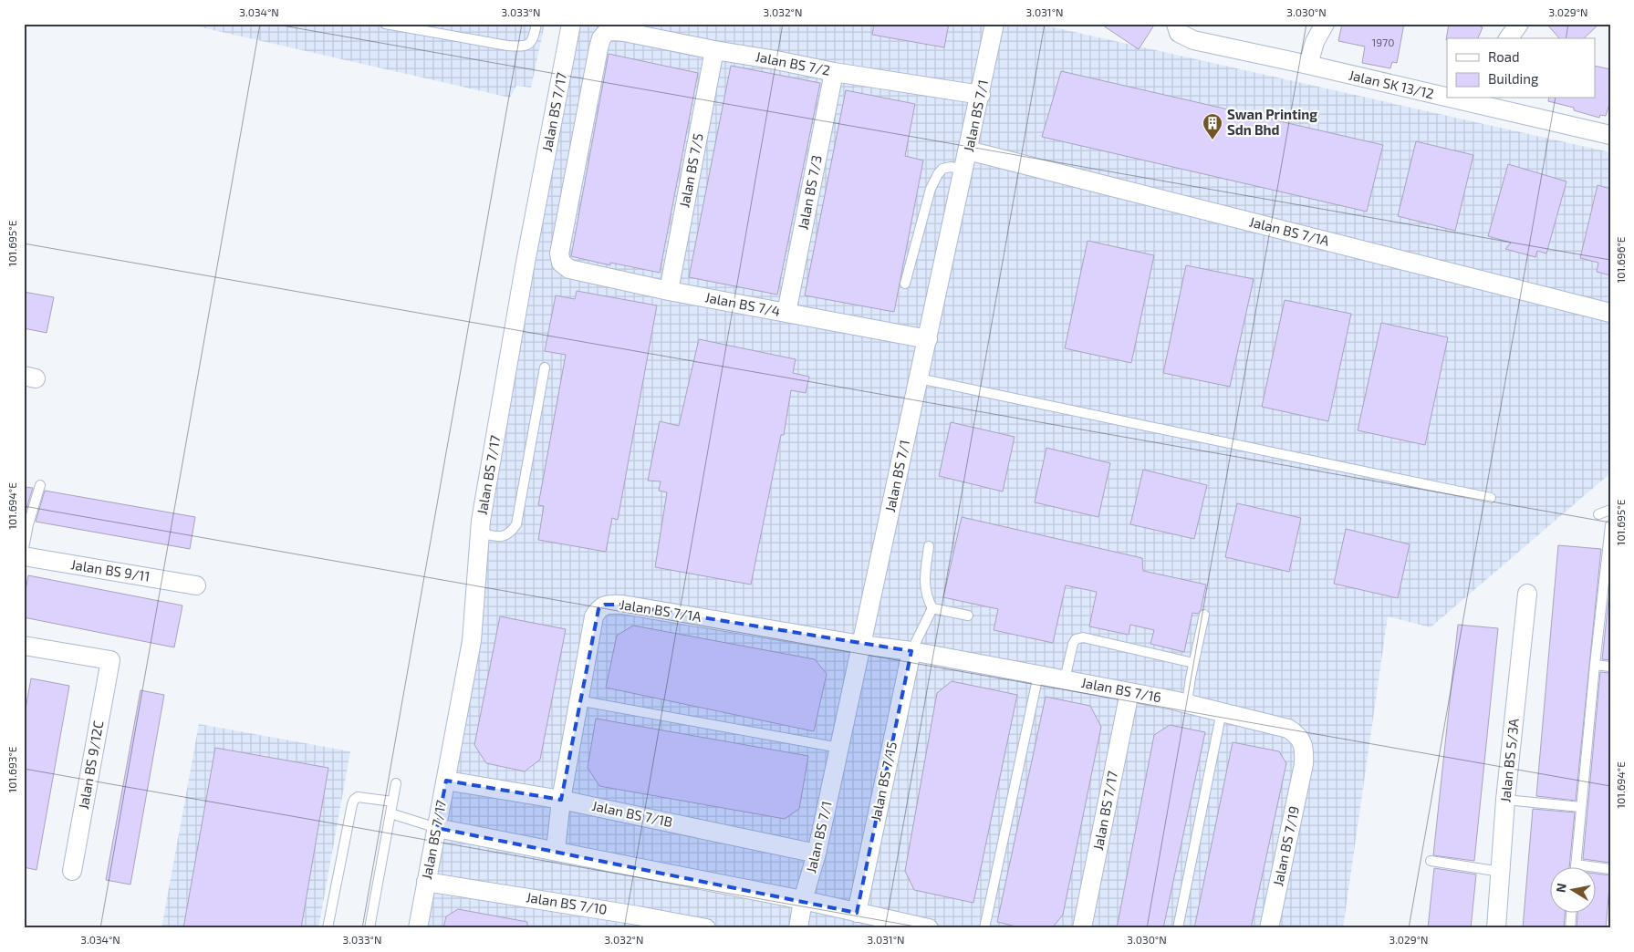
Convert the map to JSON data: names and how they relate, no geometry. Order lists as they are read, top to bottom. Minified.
{"streets":{"street":["Jalan BS 7/2","Jalan SK 13/12","Jalan BS 7/17","Jalan BS 7/1","Jalan BS 7/5","Jalan BS 7/3","Jalan BS 7/1A","Jalan BS 7/4","Jalan BS 9/11","Jalan BS 7/16","Jalan BS 5/3A","Jalan BS 9/12C","Jalan BS 7/15","Jalan BS 7/1B","Jalan BS 7/19","Jalan BS 7/10"]},"crossings":[["Jalan BS 7/2","Jalan BS 7/1"],["Jalan BS 7/2","Jalan BS 7/5"],["Jalan BS 7/2","Jalan BS 7/3"],["Jalan BS 7/2","Jalan BS 7/4"],["Jalan BS 7/17","Jalan BS 7/16"],["Jalan BS 7/17","Jalan BS 7/1B"],["Jalan BS 7/17","Jalan BS 7/10"],["Jalan BS 7/1","Jalan BS 7/1A"],["Jalan BS 7/1","Jalan BS 7/4"],["Jalan BS 7/1","Jalan BS 7/16"],["Jalan BS 7/1","Jalan BS 7/1B"],["Jalan BS 7/5","Jalan BS 7/4"],["Jalan BS 7/3","Jalan BS 7/4"],["Jalan BS 7/1A","Jalan BS 7/16"],["Jalan BS 7/1A","Jalan BS 7/1B"],["Jalan BS 7/16","Jalan BS 7/15"],["Jalan BS 7/16","Jalan BS 7/19"]],"places":{"building":["Swan Printing Sdn Bhd"]},"house_numbers":["1970"],"legend":["Road","Building"],"north":"left","coordinates":["3.034°N","3.033°N","3.032°N","3.031°N","3.030°N","3.029°N","101.695°E","101.696°E","101.694°E","101.693°E"]}
